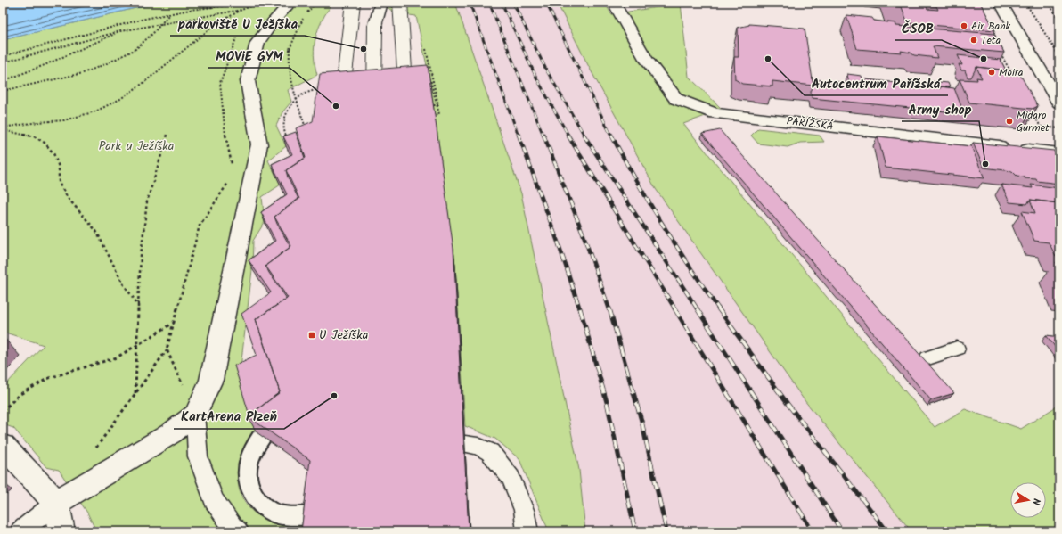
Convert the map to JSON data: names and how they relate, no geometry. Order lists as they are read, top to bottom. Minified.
{"streets":{"street":["PAŘÍŽSKÁ"]},"parks":["Park u Ježíška"],"places":{"other":["Air Bank","Teta","parkoviště U Ježíška","Autocentrum Pařížská","ČSOB","Moira","MOViE GYM","Midaro Gurmet","Army shop","KartArena Plzeň"],"transit":["U Ježíška"]},"north":"right"}
